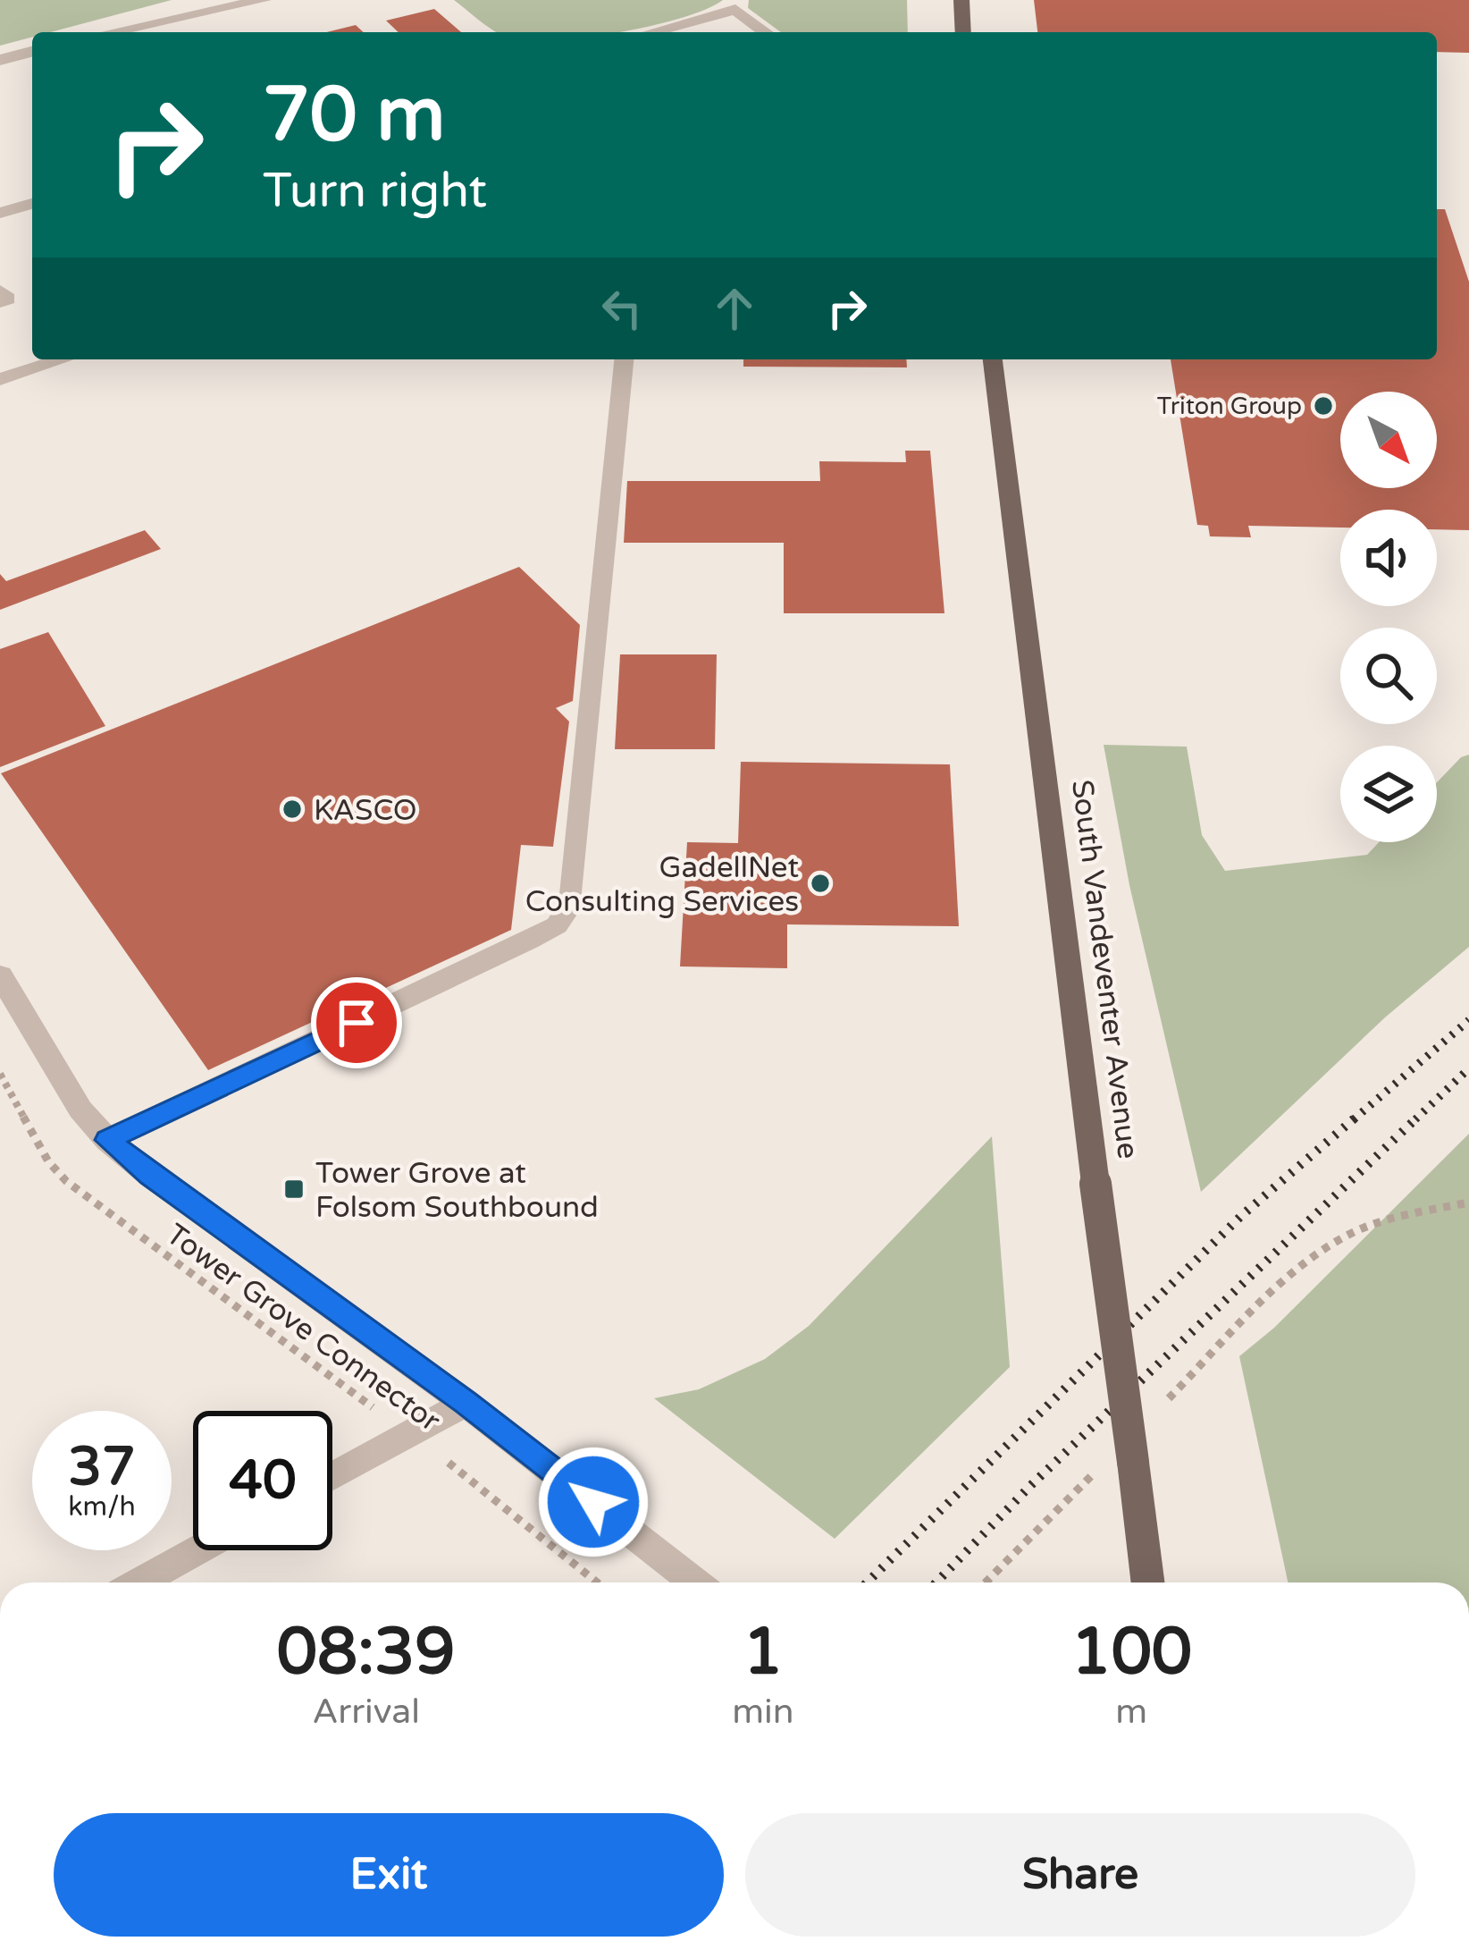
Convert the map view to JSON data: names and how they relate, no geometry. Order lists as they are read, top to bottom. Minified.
{"streets":{"main road":["South Vandeventer Avenue"],"path":["Tower Grove Connector"]},"places":{"other":["Triton Group","KASCO","GadellNet Consulting Services"],"transit":["Tower Grove at Folsom Southbound"]},"north":"bottom right","page":{"turn":["70 m","Turn right"],"speed":"37 km/h","limit":"40","eta":["08:39","Arrival","1","min","100","m"],"buttons":["Exit","Share"]}}
